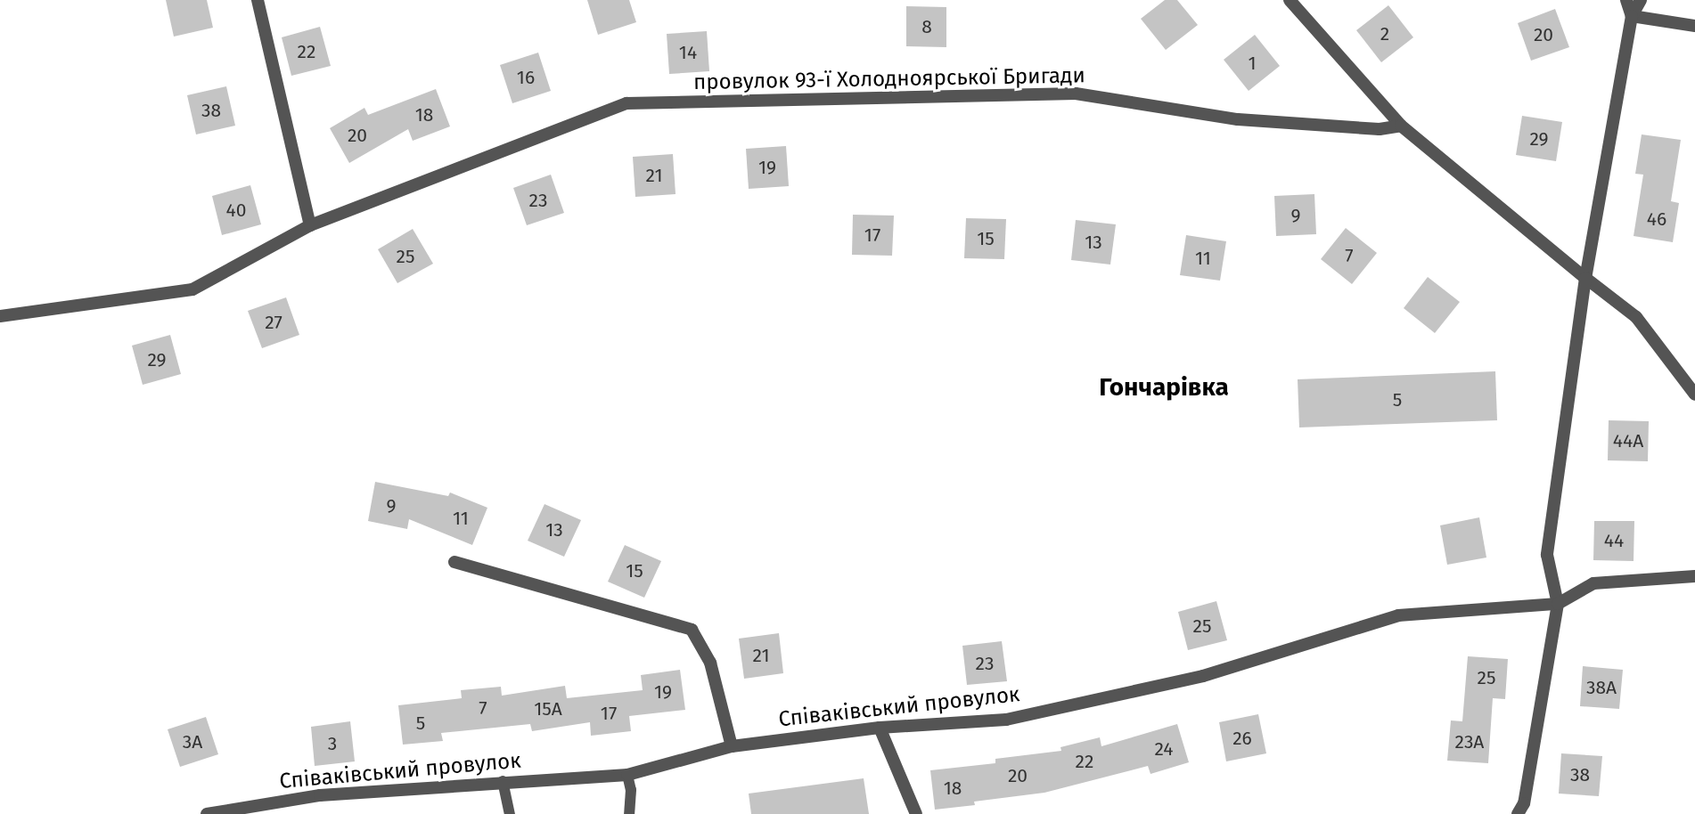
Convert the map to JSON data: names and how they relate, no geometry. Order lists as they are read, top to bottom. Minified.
{"streets":{"street":["провулок 93-ї Холодноярської Бригади","Співаківський провулок"]},"districts":["Гончарівка"],"house_numbers":["8","2","20","22","14","1","16","38","18","20","29","19","21","23","40","9","46","17","15","13","7","25","11","27","29","5","44А","9","11","13","44","15","25","21","23","25","38А","19","7","15А","17","5","26","3А","23А","3","24","22","38","20","18"]}
